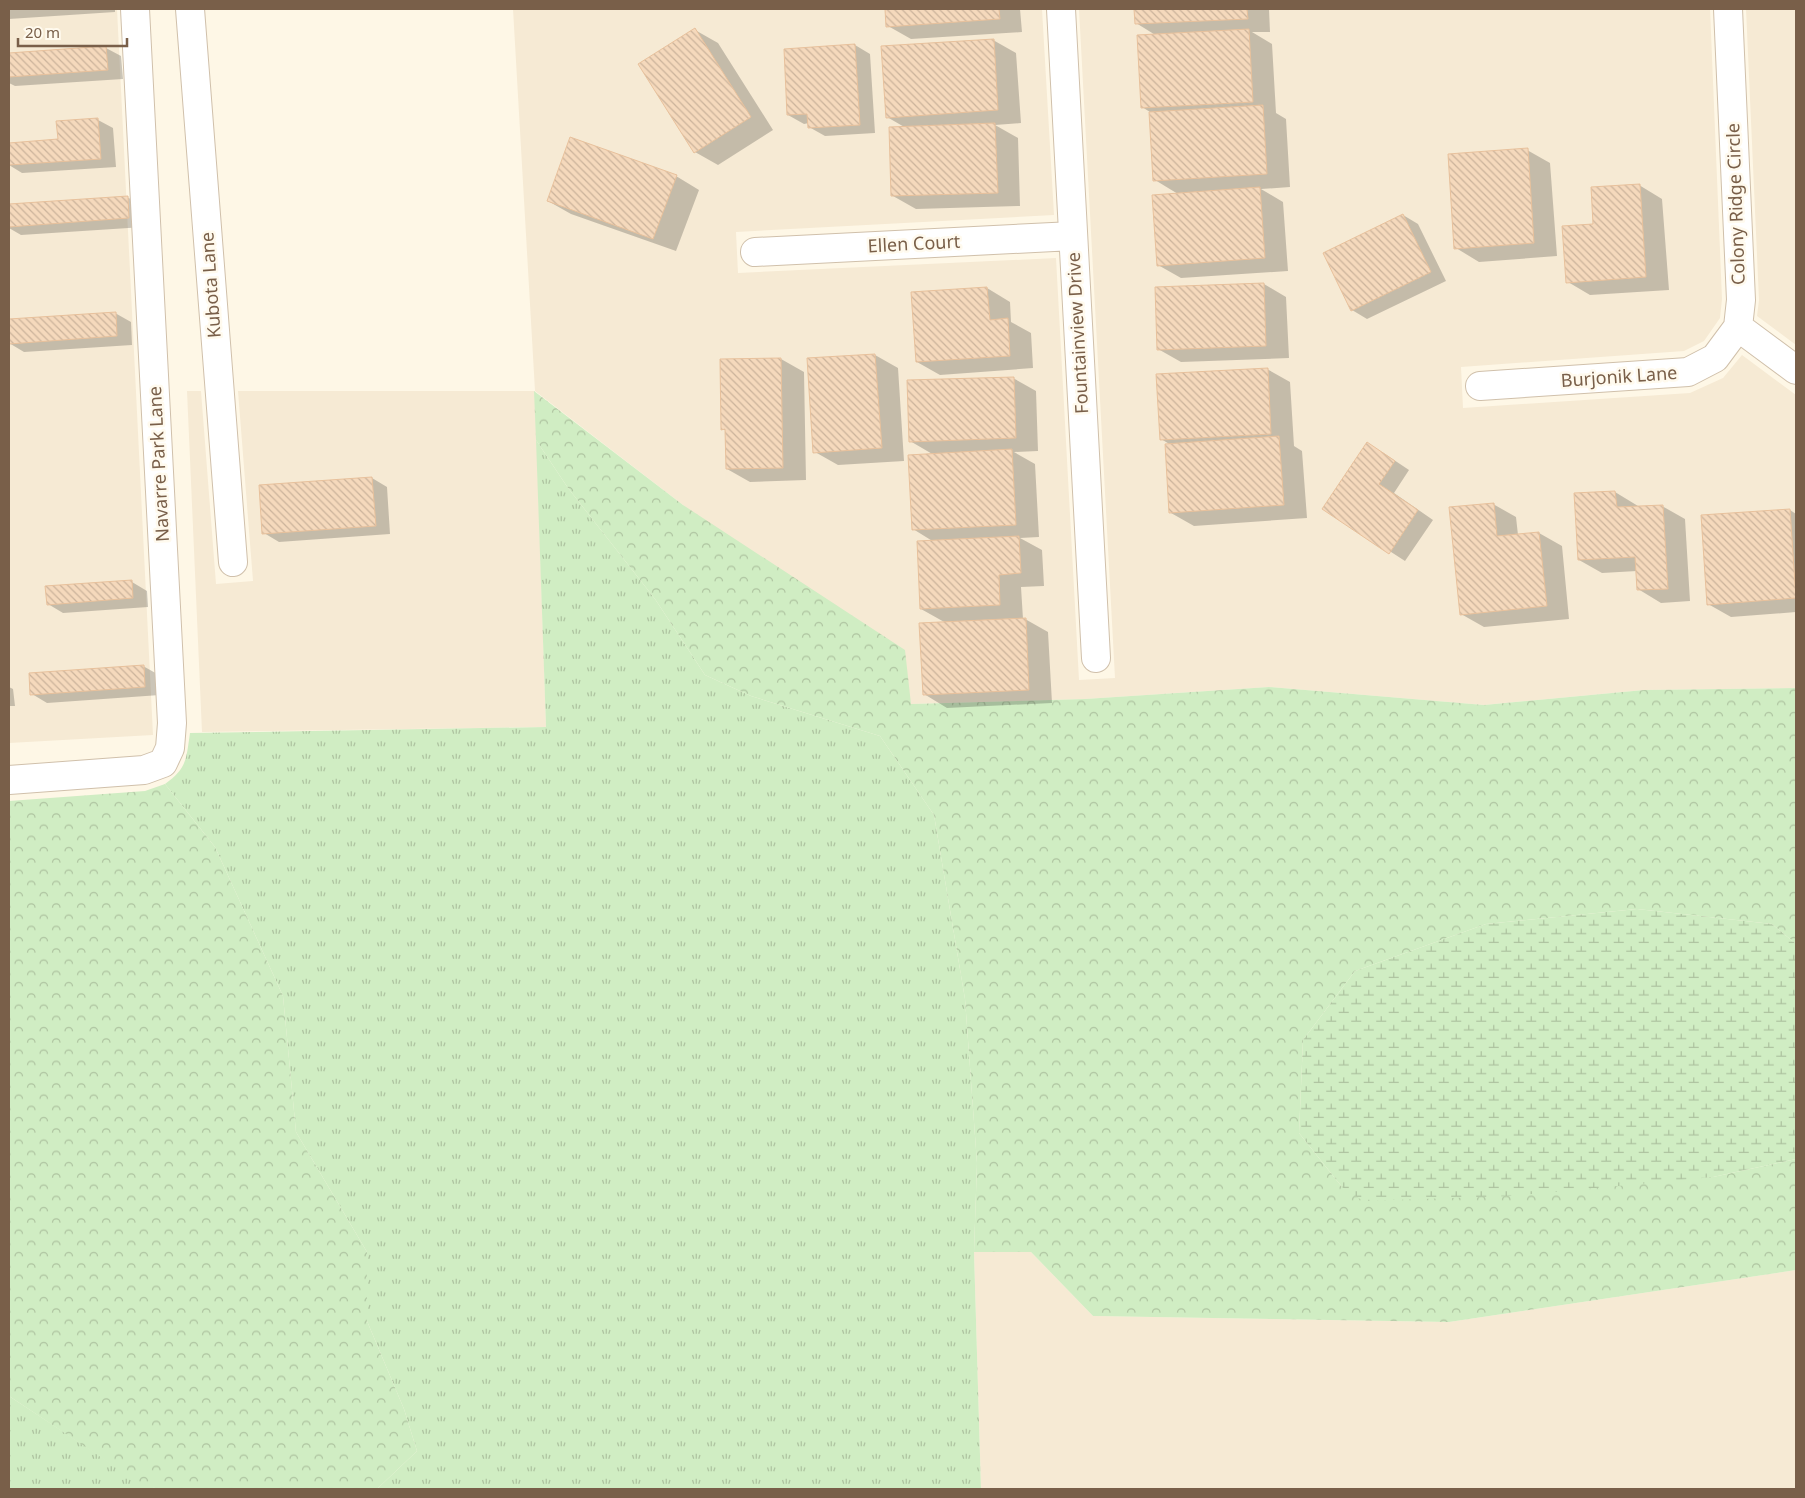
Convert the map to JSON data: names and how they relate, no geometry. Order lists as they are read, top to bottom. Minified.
{"streets":{"street":["Colony Ridge Circle","Ellen Court","Kubota Lane","Fountainview Drive","Burjonik Lane","Navarre Park Lane"]},"crossings":[["Colony Ridge Circle","Burjonik Lane"],["Ellen Court","Fountainview Drive"]],"scale_bar":"20 m"}
